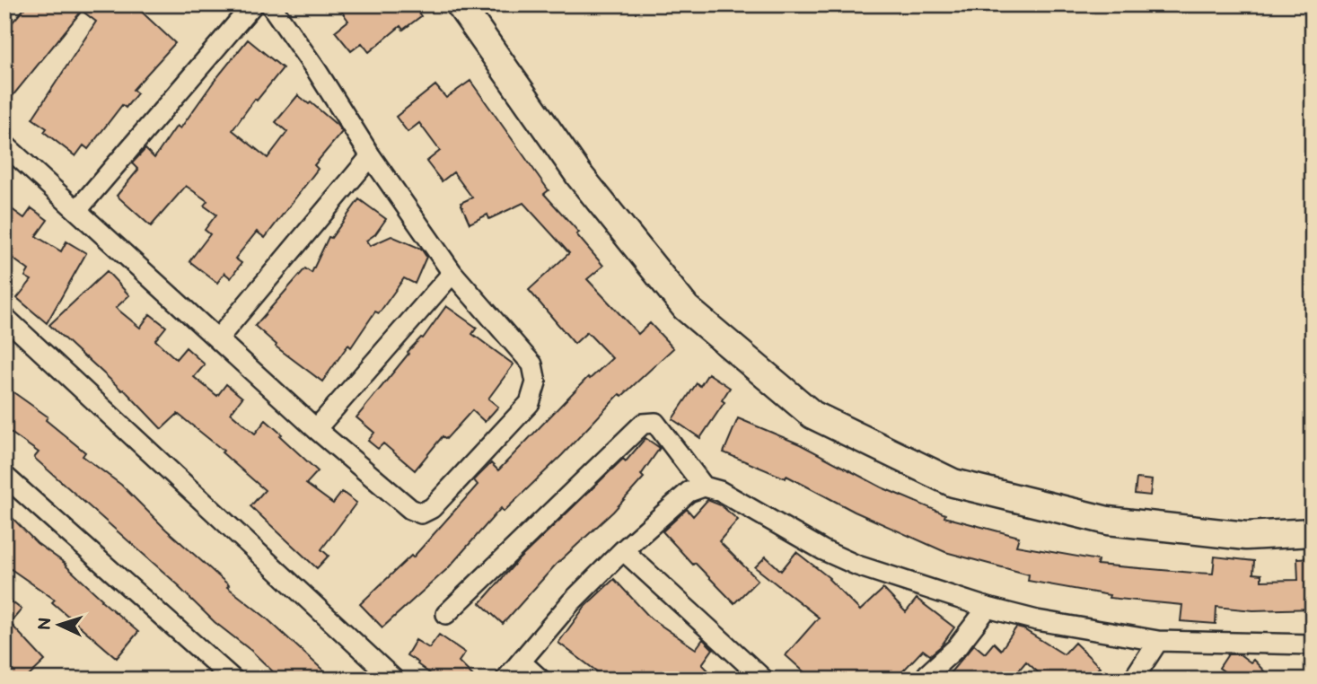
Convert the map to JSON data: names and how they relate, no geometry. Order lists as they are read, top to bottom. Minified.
{"north":"left"}
